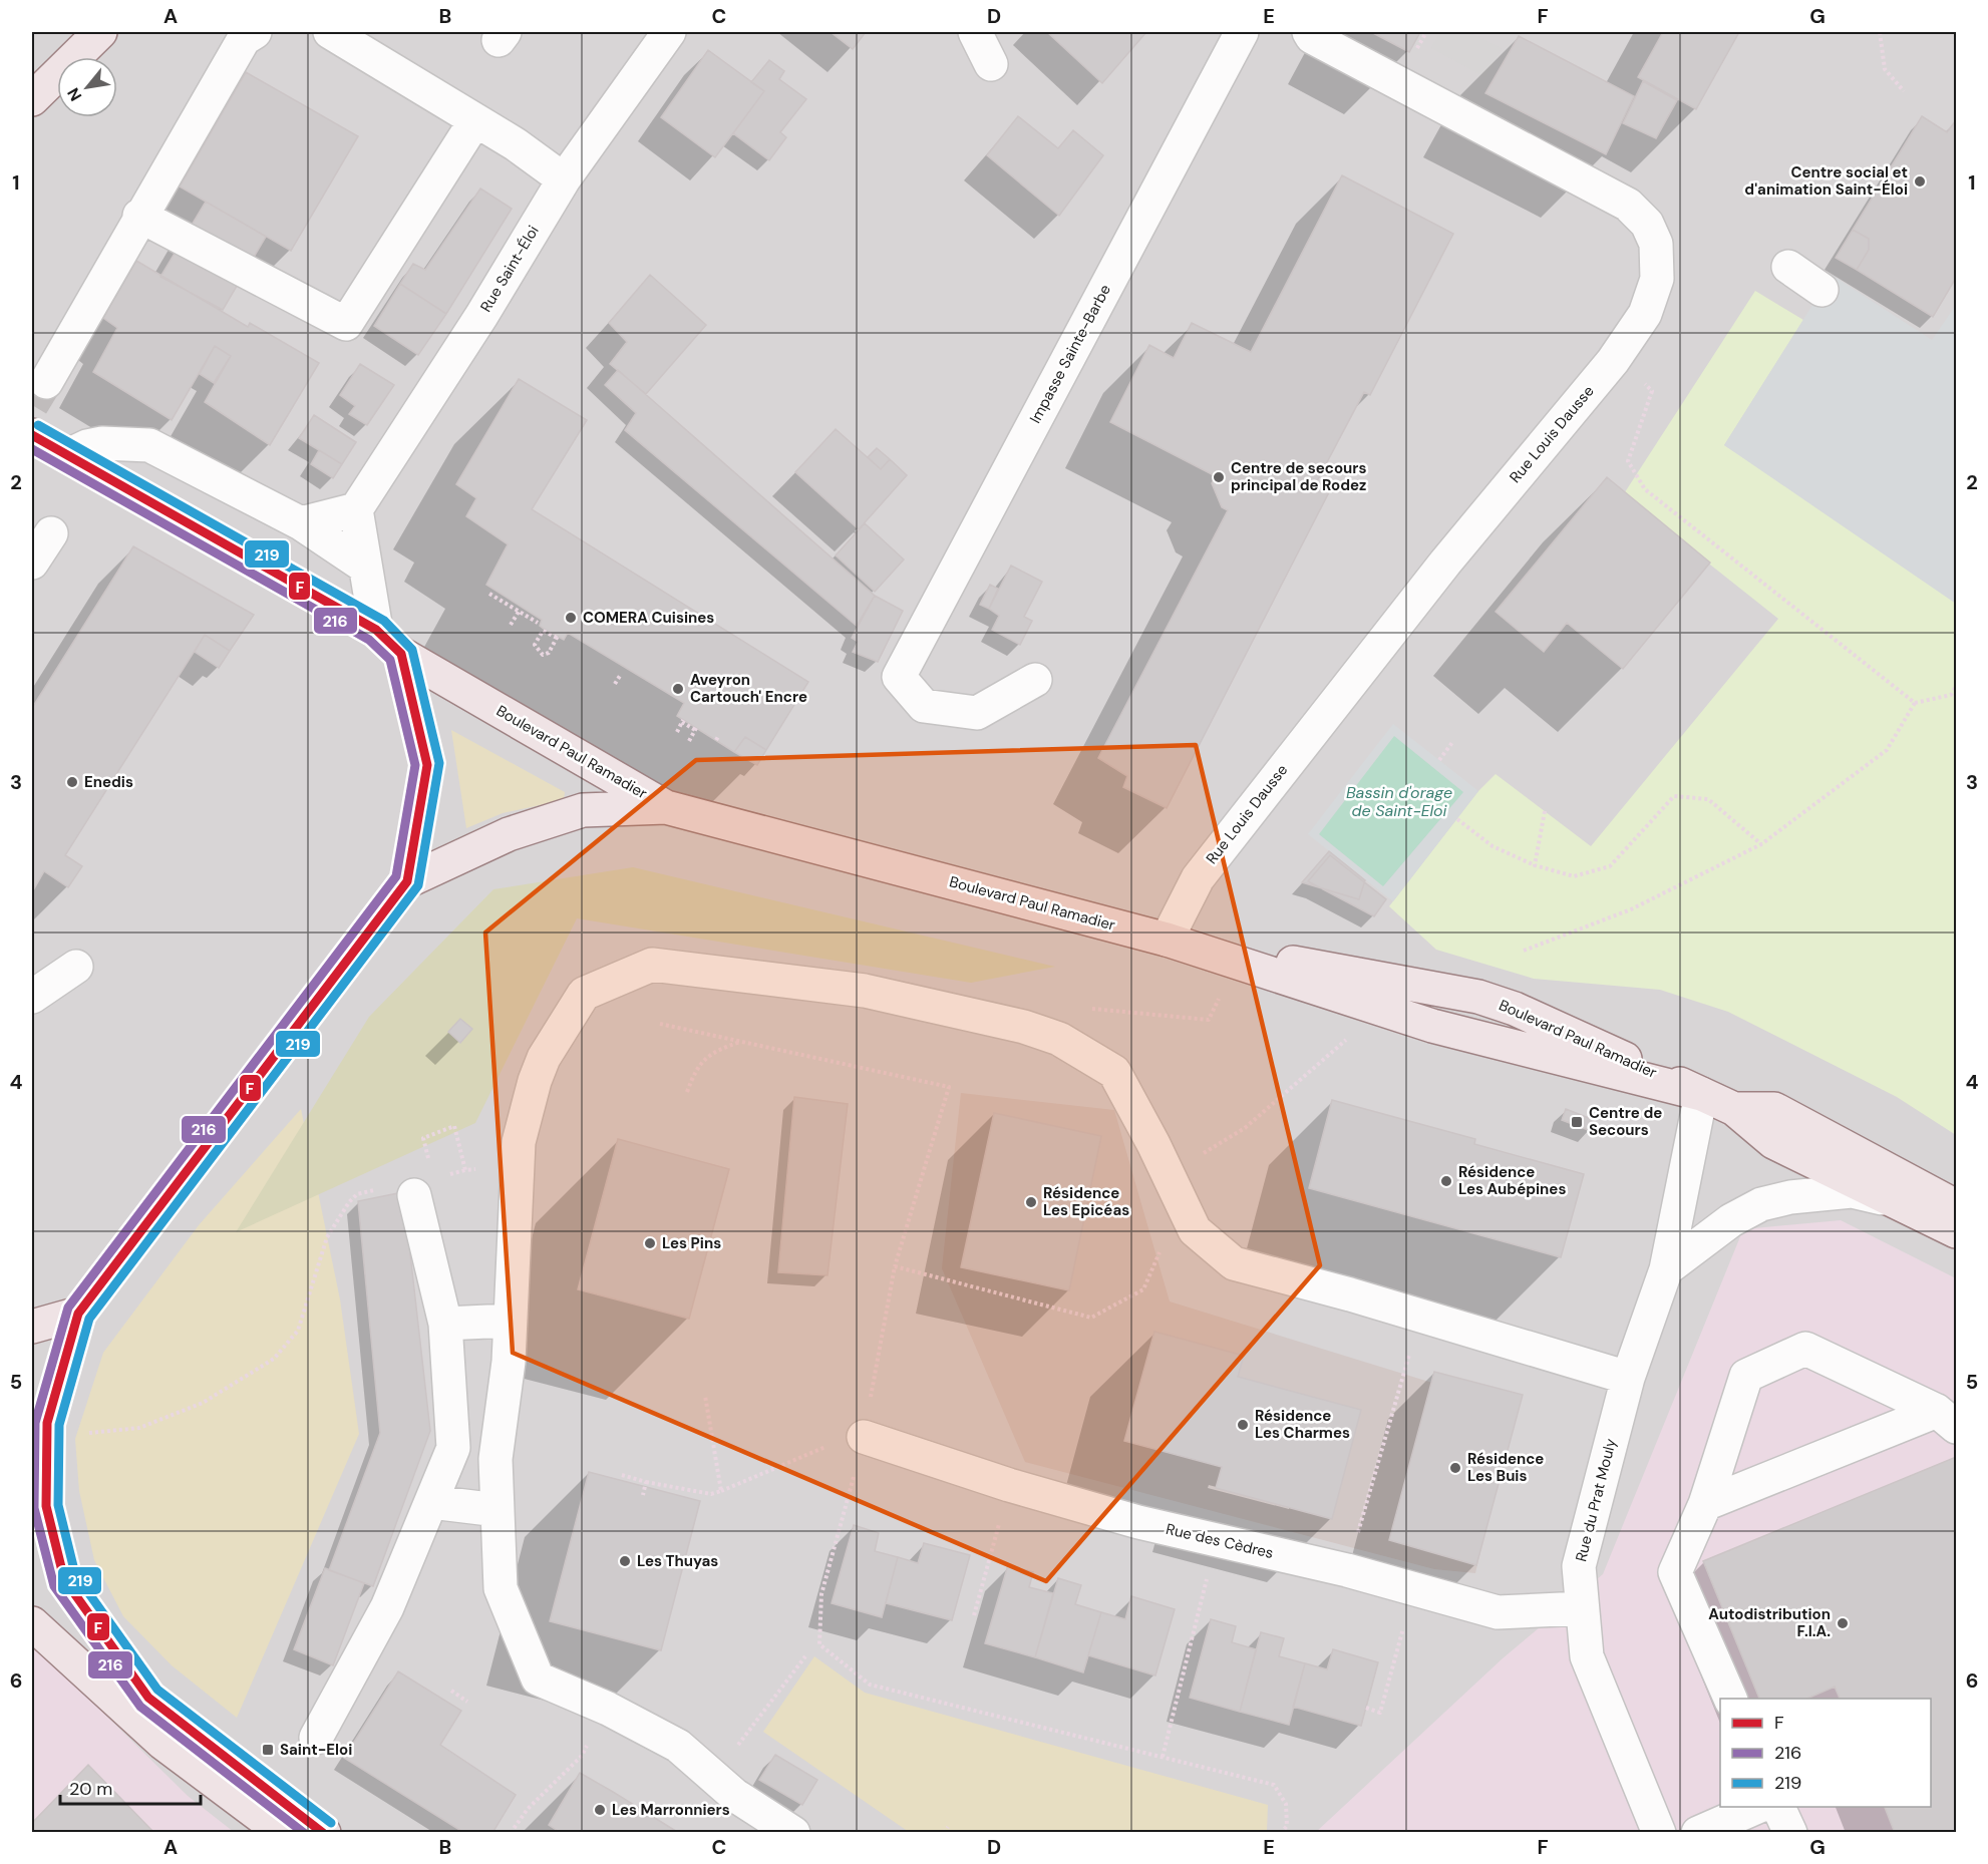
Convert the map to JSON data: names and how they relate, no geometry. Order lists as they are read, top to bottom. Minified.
{"streets":{"main road":["Boulevard Paul Ramadier"],"street":["Rue Saint-Éloi","Impasse Sainte-Barbe","Rue Louis Dausse","Rue du Prat Mouly","Rue des Cèdres"]},"crossings":[["Rue Louis Dausse","Boulevard Paul Ramadier"],["Boulevard Paul Ramadier","Rue du Prat Mouly"],["Rue du Prat Mouly","Rue des Cèdres"]],"water":["Bassin d'orage de Saint-Eloi"],"places":{"other":["Centre social et d'animation Saint-Éloi","Centre de secours principal de Rodez","COMERA Cuisines","Aveyron Cartouch' Encre","Enedis","Résidence Les Aubépines","Résidence Les Epicéas","Les Pins","Résidence Les Charmes","Résidence Les Buis","Les Thuyas","Autodistribution F.I.A.","Les Marronniers"],"transit":["Centre de Secours","Saint-Eloi"]},"lines":["transit line 219","transit line F","transit line 216"],"legend":["F","216","219"],"scale_bar":"20 m","north":"bottom left","grid":{"columns":["A","B","C","D","E","F","G"],"rows":["1","2","3","4","5","6"]}}
